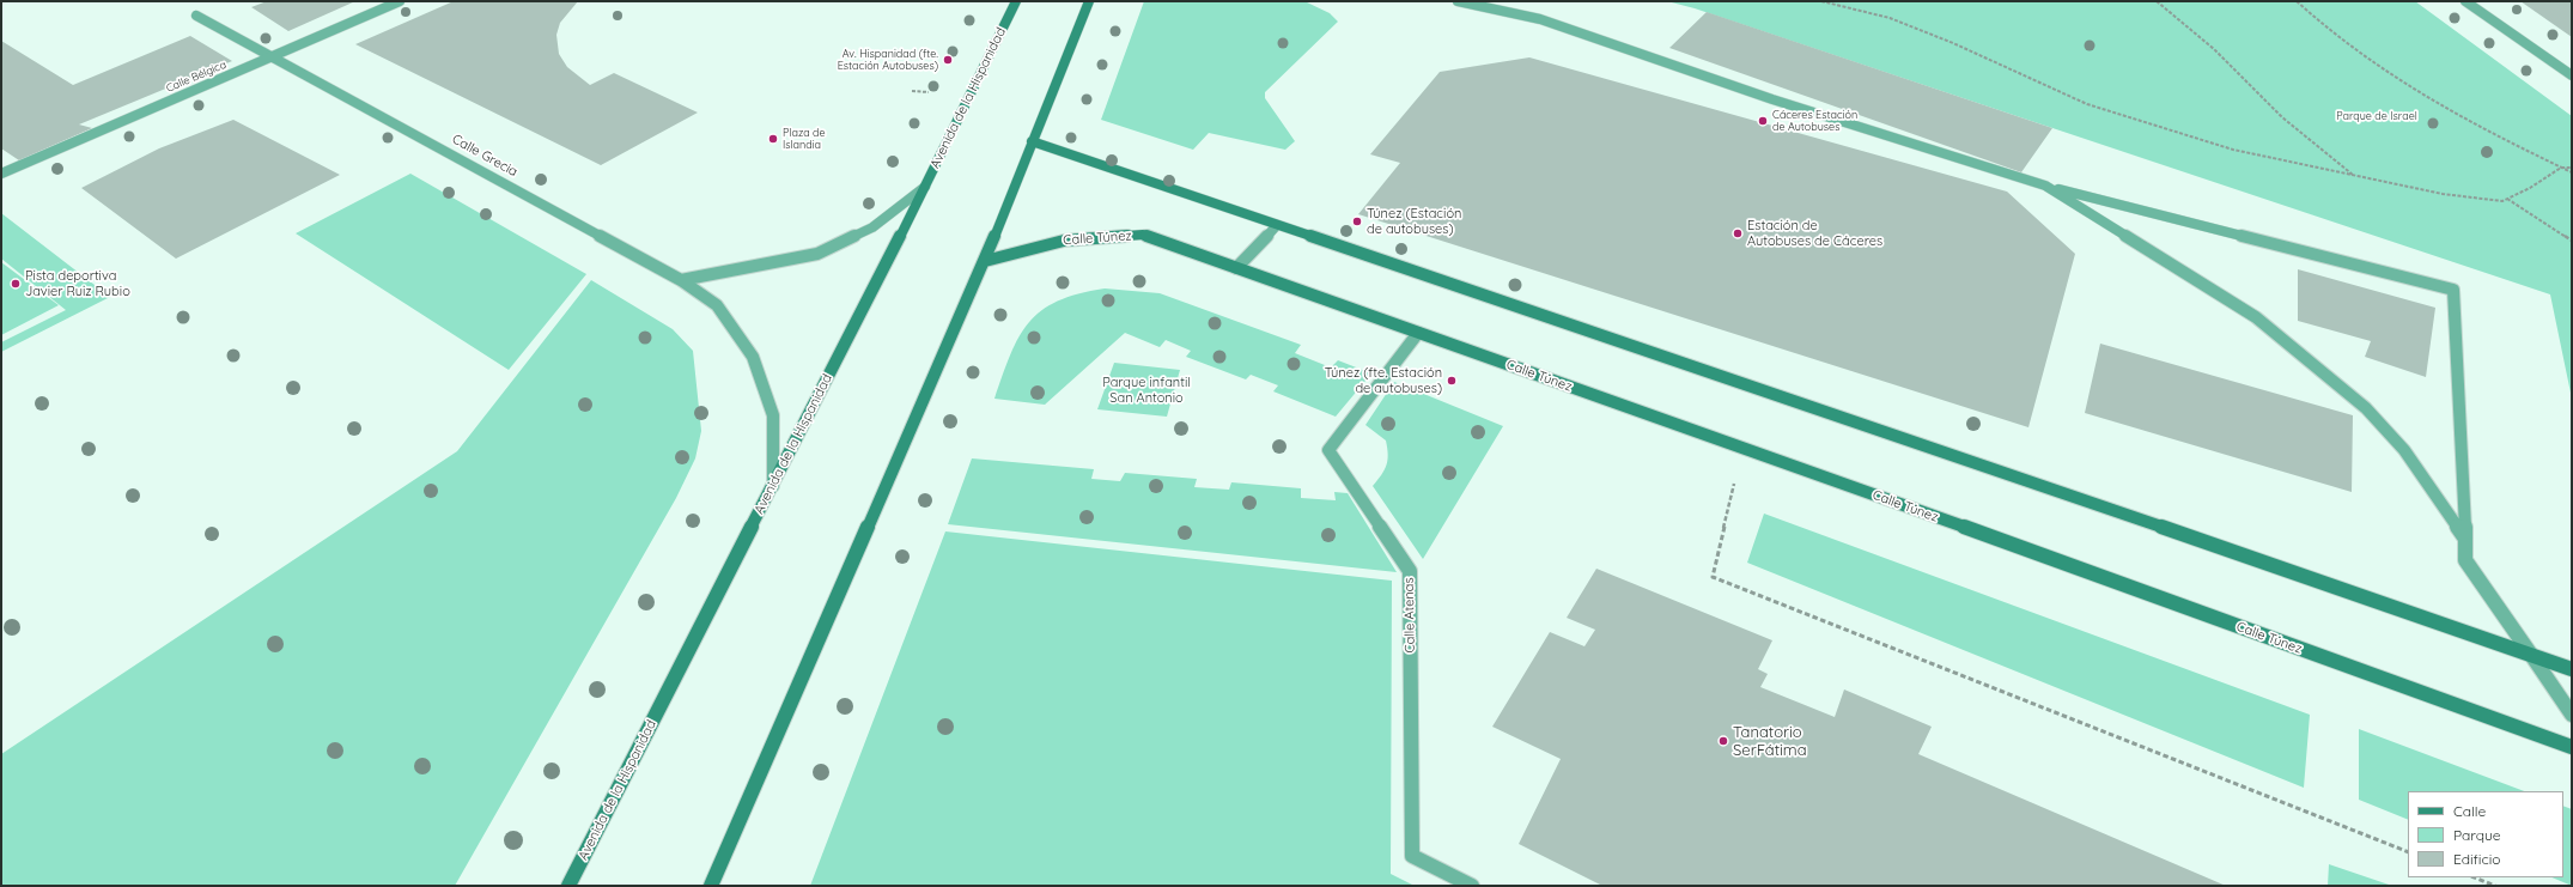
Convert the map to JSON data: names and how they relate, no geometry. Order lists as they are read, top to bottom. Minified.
{"streets":{"main road":["Avenida de la Hispanidad","Calle Túnez"],"street":["Calle Bélgica","Calle Grecia","Calle Atenas"]},"crossings":[["Calle Bélgica","Calle Grecia"],["Avenida de la Hispanidad","Calle Grecia"],["Calle Túnez","Calle Atenas"]],"parks":["Parque de Israel","Parque infantil San Antonio"],"places":["Av. Hispanidad (fte. Estación Autobuses)","Cáceres Estación de Autobuses","Plaza de Islandia","Túnez (Estación de autobuses)","Estación de Autobuses de Cáceres","Pista deportiva Javier Ruiz Rubio","Túnez (fte. Estación de autobuses)","Tanatorio SerFátima"],"legend":["Calle","Parque","Edificio"]}
